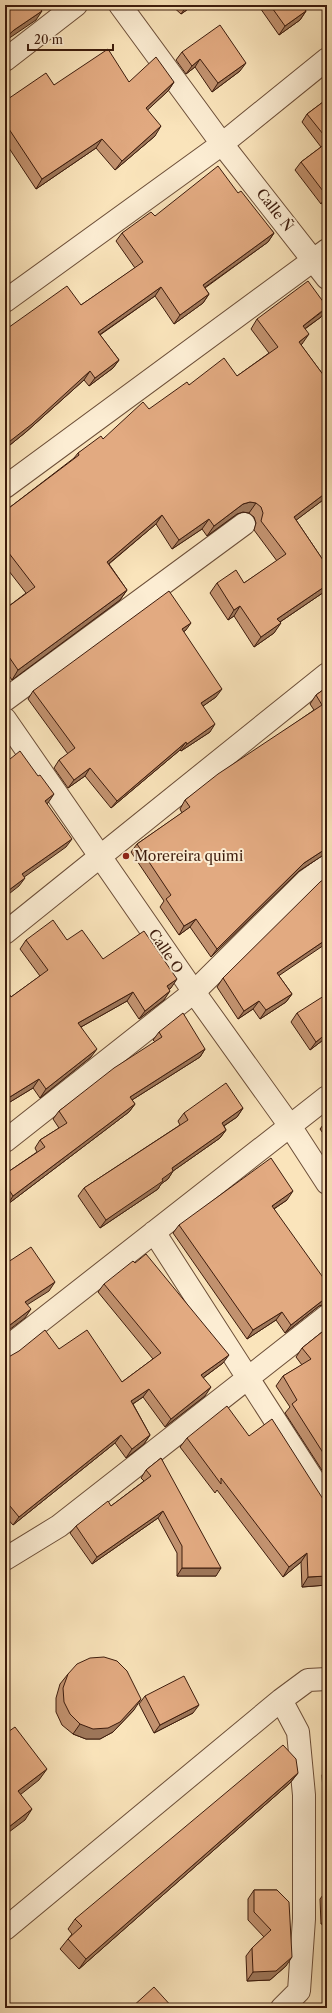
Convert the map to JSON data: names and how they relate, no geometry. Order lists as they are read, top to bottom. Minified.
{"streets":{"street":["Calle Ñ","Calle O"]},"places":["Morereira quimi"],"scale_bar":"20 m"}
